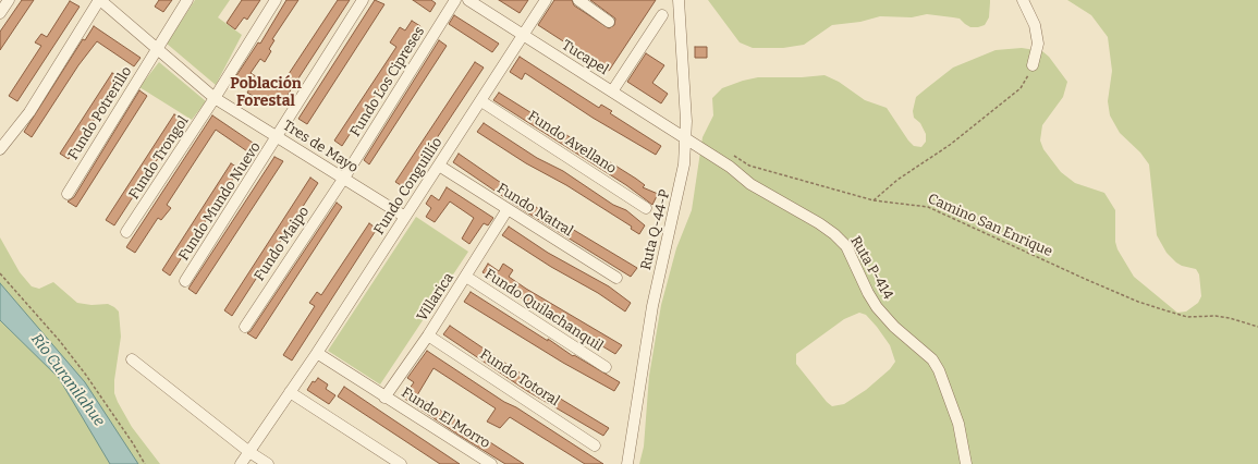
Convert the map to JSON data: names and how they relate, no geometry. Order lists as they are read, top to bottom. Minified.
{"streets":{"street":["Tucapel","Fundo Los Cipreses","Fundo Potrerillo","Fundo Avellano","Tres de Mayo","Fundo Trongol","Fundo Conguillío","Fundo Mundo Nuevo","Fundo Natral","Ruta Q-44-P","Fundo Maipo","Ruta P-414","Villarica","Fundo Quilachanquil","Fundo Totoral","Fundo El Morro"],"path":["Camino San Enrique"]},"crossings":[["Tucapel","Fundo Conguillío"],["Tucapel","Ruta Q-44-P"],["Tucapel","Ruta P-414"],["Fundo Los Cipreses","Tres de Mayo"],["Fundo Los Cipreses","Fundo Maipo"],["Fundo Potrerillo","Tres de Mayo"],["Fundo Avellano","Fundo Conguillío"],["Tres de Mayo","Fundo Trongol"],["Tres de Mayo","Fundo Conguillío"],["Tres de Mayo","Fundo Mundo Nuevo"],["Tres de Mayo","Fundo Maipo"],["Fundo Conguillío","Fundo Natral"],["Fundo Natral","Villarica"],["Ruta Q-44-P","Ruta P-414"],["Villarica","Fundo Quilachanquil"],["Villarica","Fundo Totoral"],["Villarica","Fundo El Morro"]],"districts":["Población Forestal"],"water":["Río Curanilahue"]}
